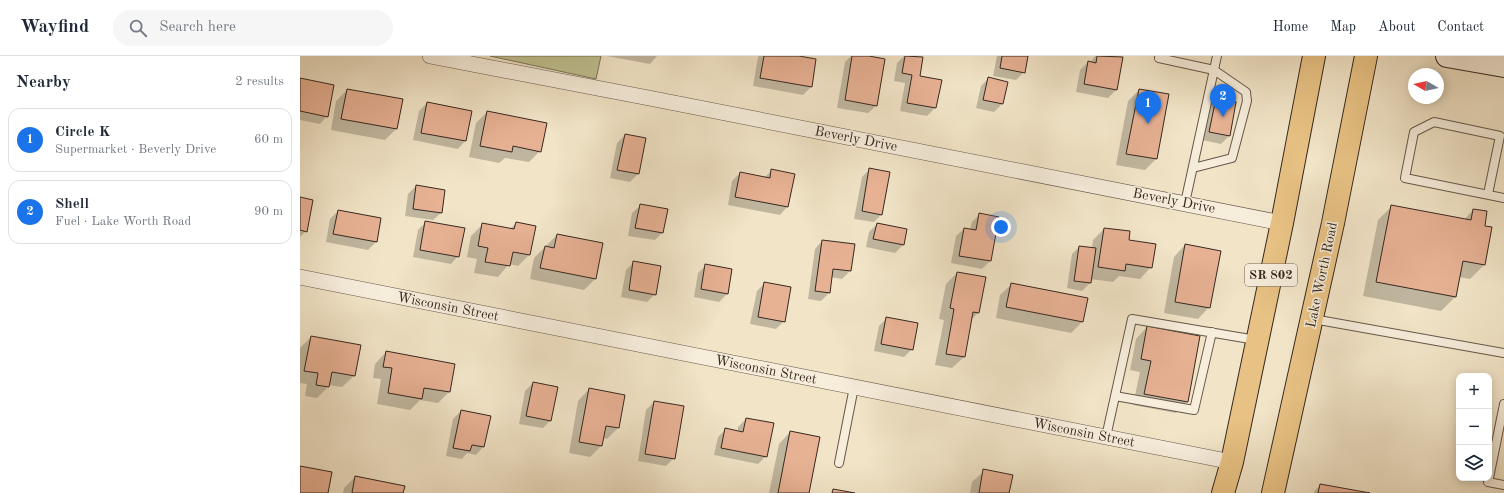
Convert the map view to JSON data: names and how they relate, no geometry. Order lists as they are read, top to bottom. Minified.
{"streets":{"main road":["SR 802","Lake Worth Road"],"street":["Beverly Drive","Wisconsin Street"]},"crossings":[["Beverly Drive","SR 802"],["SR 802","Wisconsin Street"]],"north":"left","page":{"header":"Wayfind","search":"Search here","nav":["Home","Map","About","Contact"],"heading":["Nearby","2 results"],"pins":["2","1"],"list":[{"mark":"1","name":"Circle K","note":"Supermarket · Beverly Drive","value":"60 m"},{"mark":"2","name":"Shell","note":"Fuel · Lake Worth Road","value":"90 m"}],"map_buttons":["+","−"]}}
